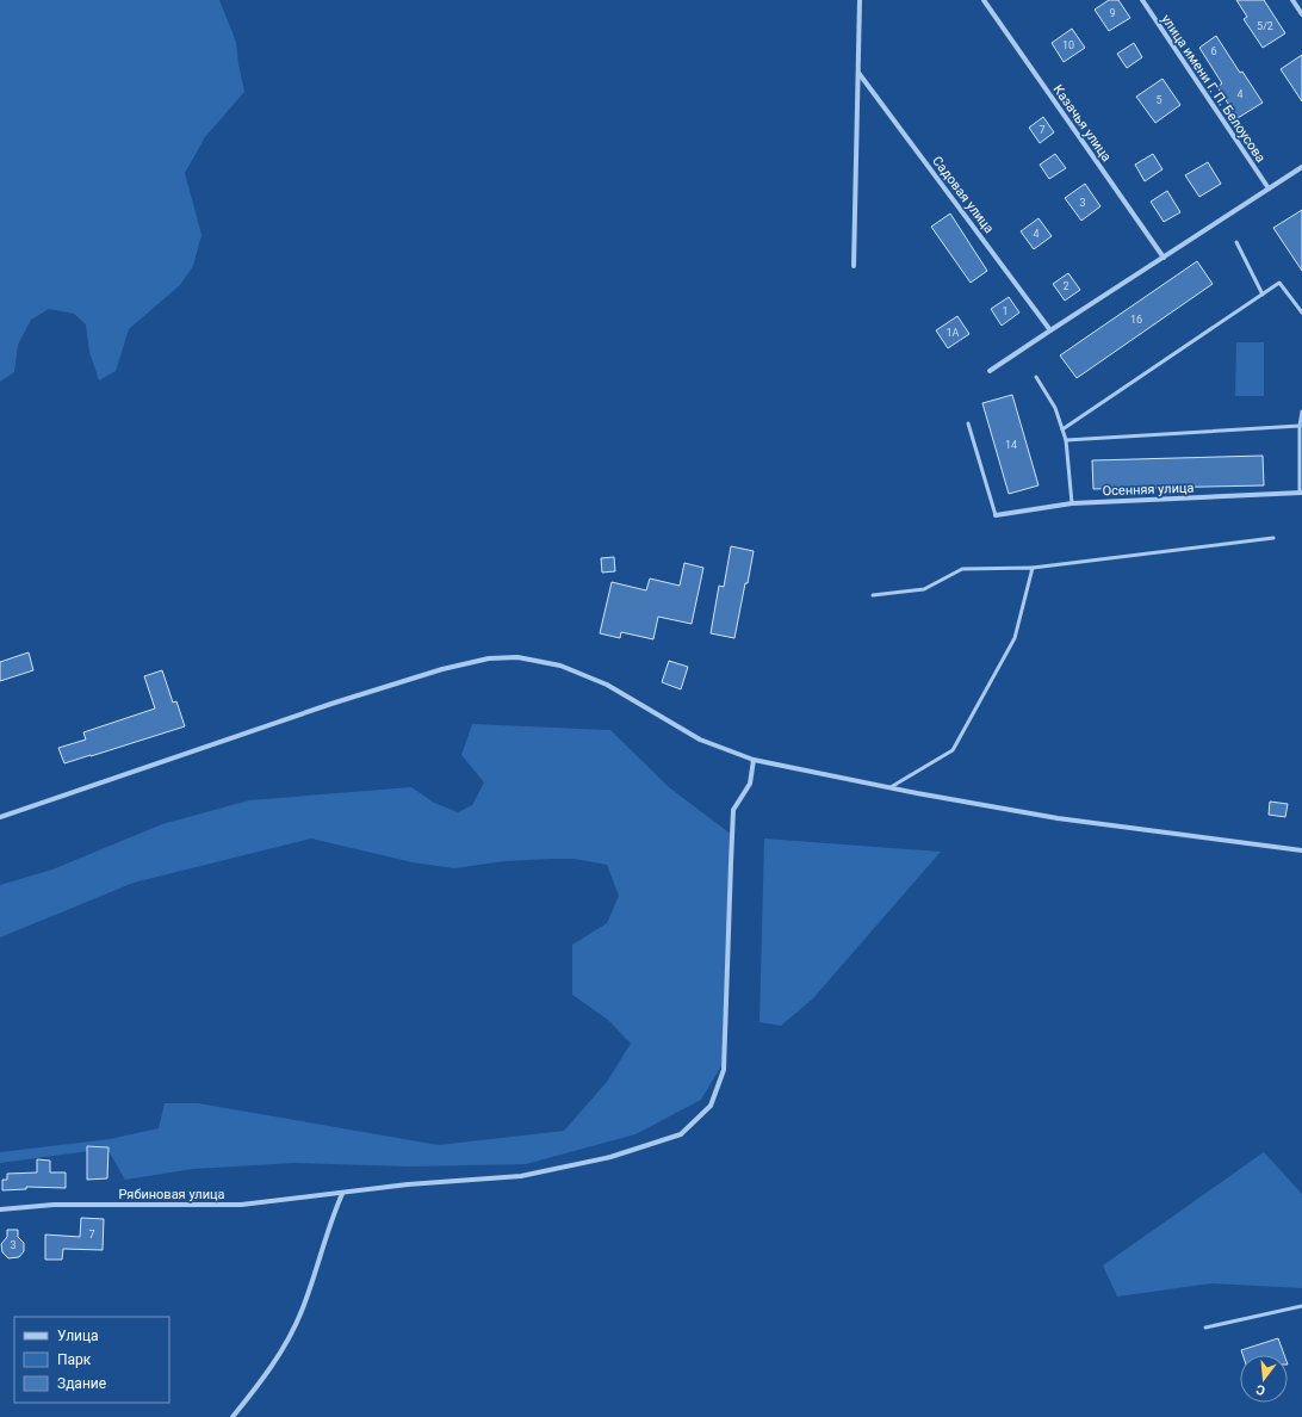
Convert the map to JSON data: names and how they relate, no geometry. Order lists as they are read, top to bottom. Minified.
{"streets":{"street":["улица имени Г. П. Белоусова","Казачья улица","Садовая улица","Осенняя улица","Рябиновая улица"]},"house_numbers":["9","5/2","10","6","4","5","7","3","4","2","1","16","1А","14","7","3"],"legend":["Улица","Парк","Здание"],"north":"bottom"}
